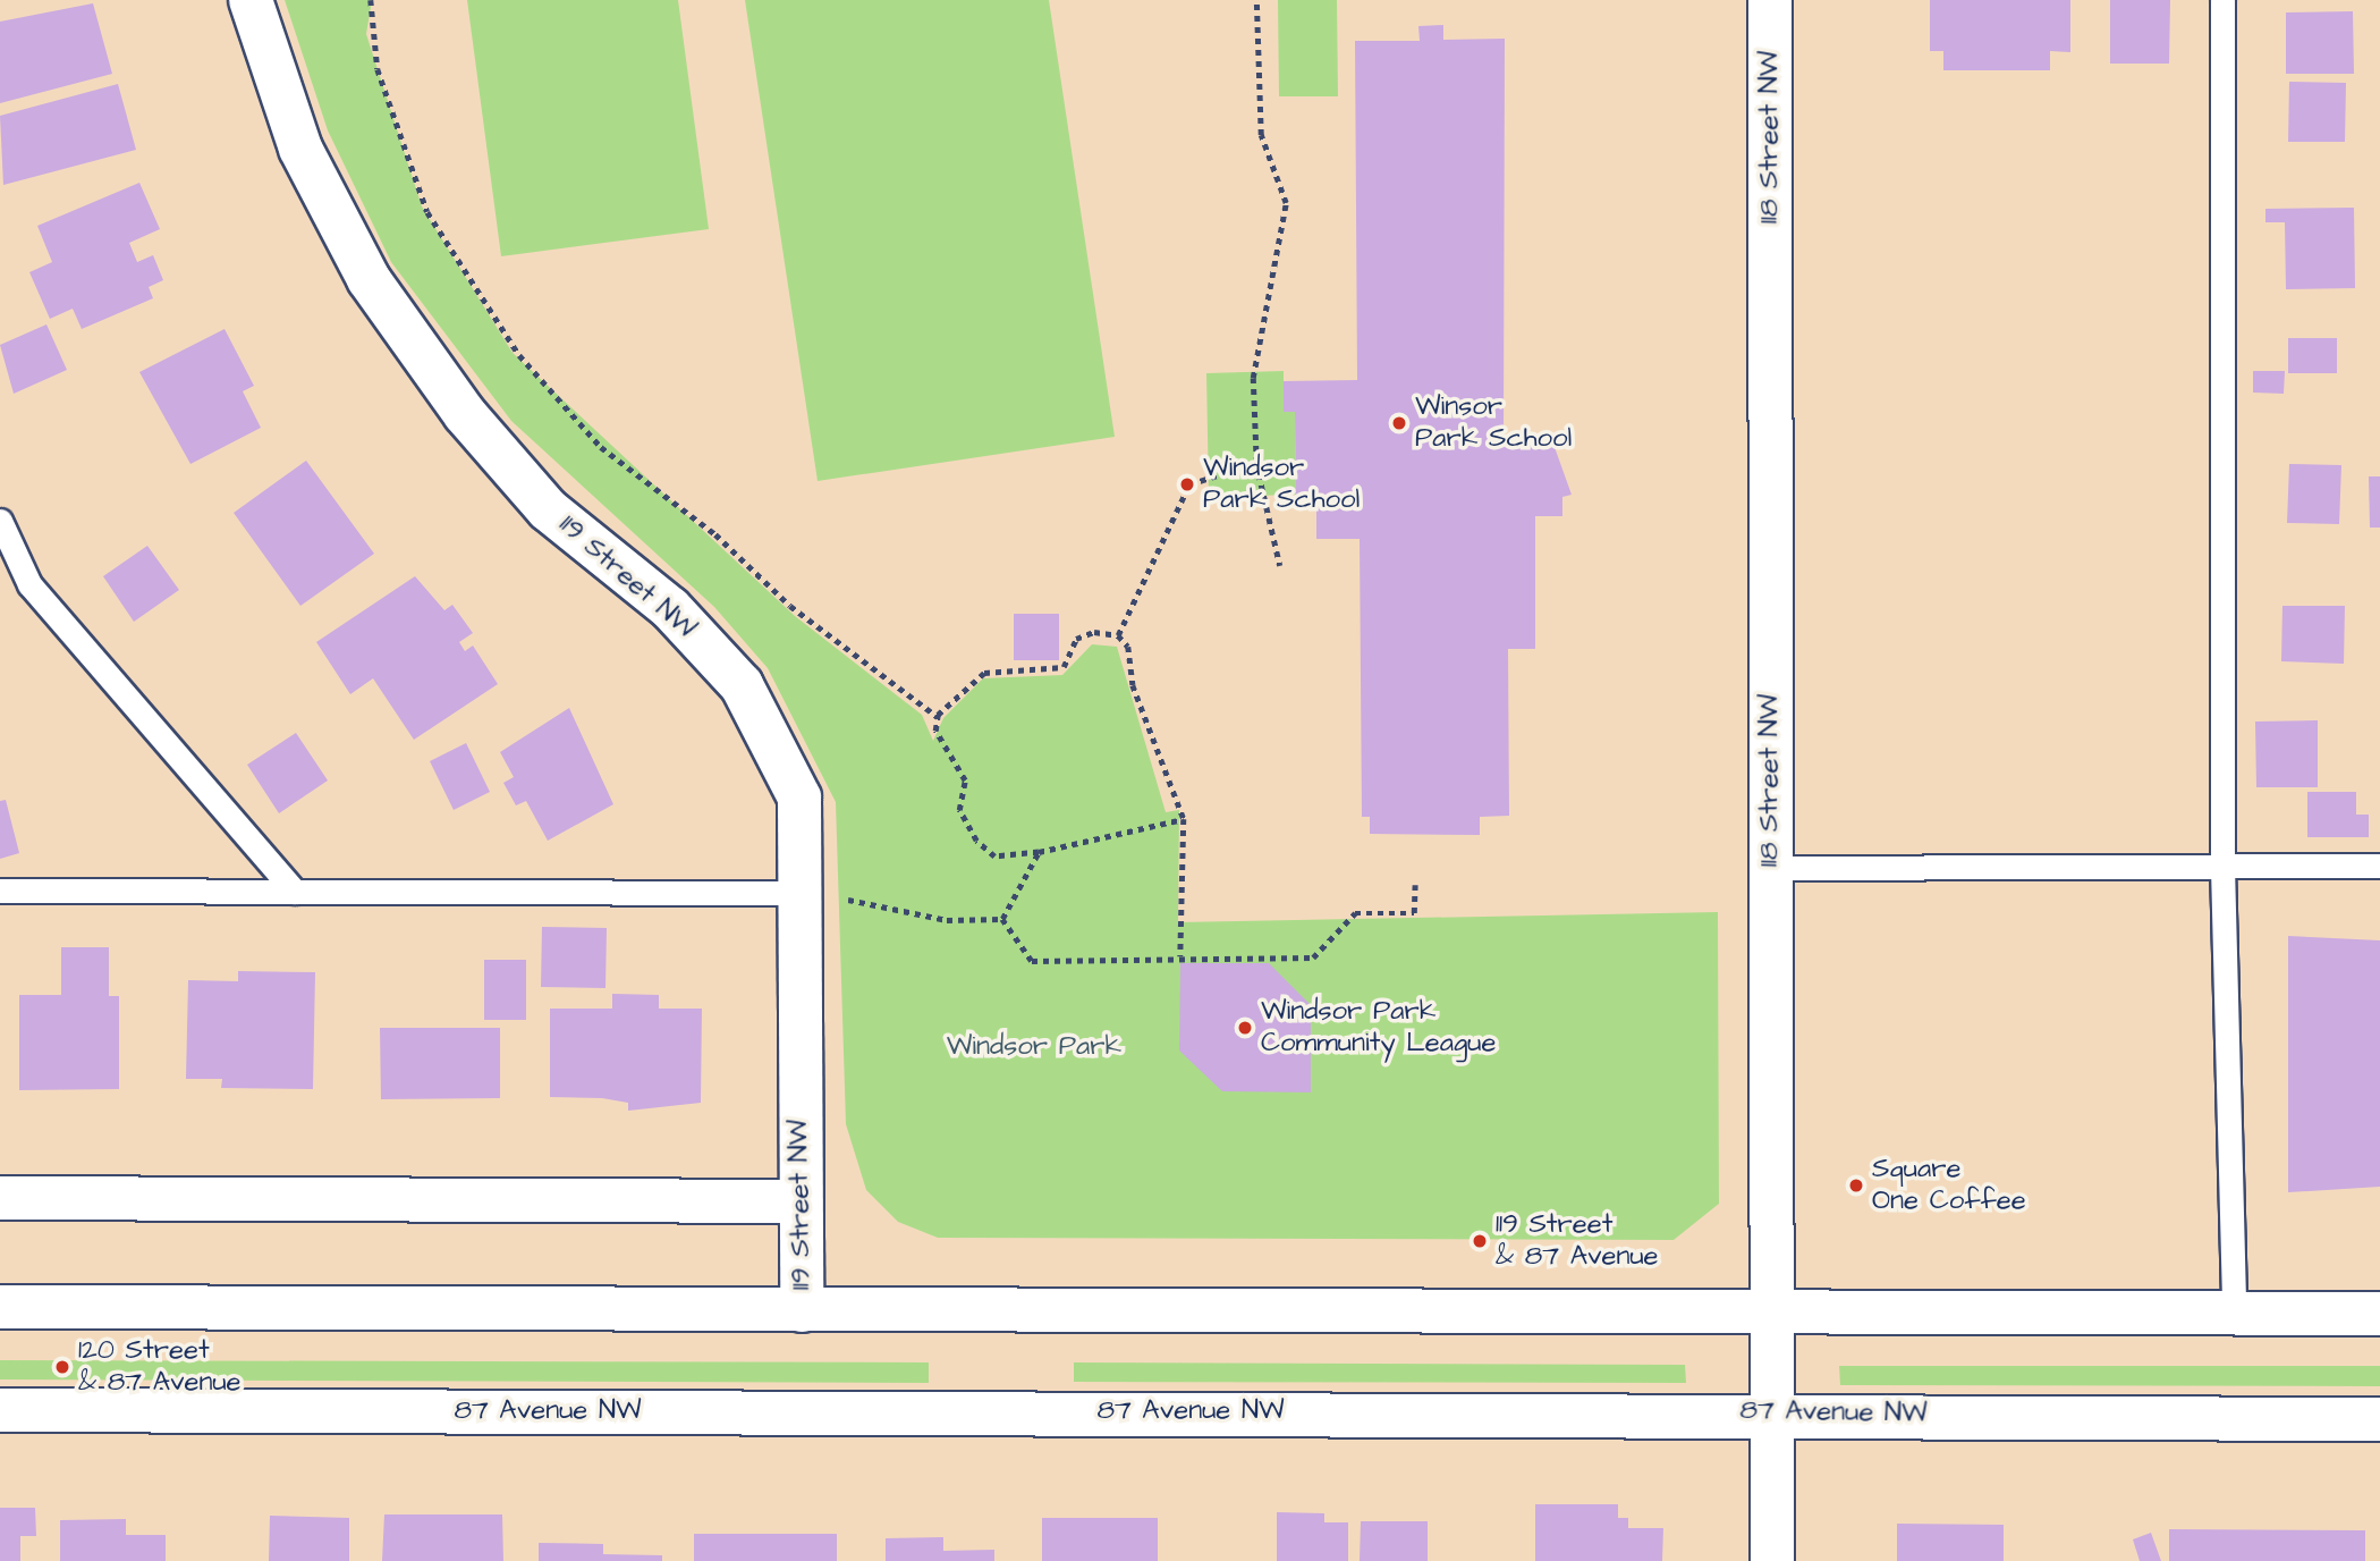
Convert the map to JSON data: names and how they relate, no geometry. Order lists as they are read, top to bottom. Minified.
{"streets":{"street":["118 Street NW","119 Street NW","87 Avenue NW"]},"crossings":[["118 Street NW","87 Avenue NW"]],"parks":["Windsor Park"],"places":["Winsor Park School","Windsor Park School","Windsor Park Community League","Square One Coffee","119 Street & 87 Avenue","120 Street & 87 Avenue"]}
